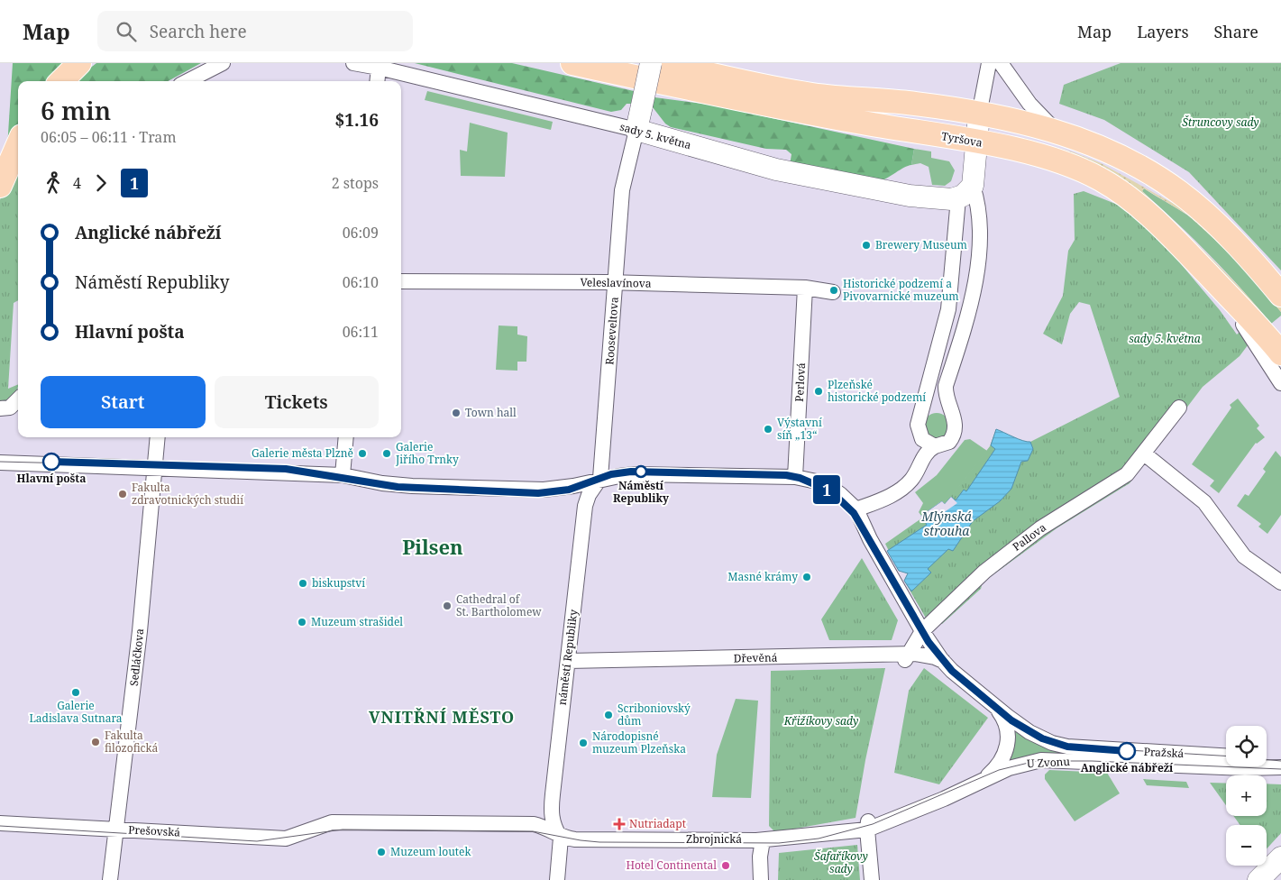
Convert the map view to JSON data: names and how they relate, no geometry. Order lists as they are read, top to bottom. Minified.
{"streets":{"main road":["Tyršova"],"street":["sady 5. května","Veleslavínova","Rooseveltova","Perlová","Pallova","Sedláčkova","náměstí Republiky","Dřevěná","Pražská","U Zvonu","Prešovská","Zbrojnická"]},"crossings":[["sady 5. května","Rooseveltova"],["Veleslavínova","Rooseveltova"],["Veleslavínova","Perlová"],["Rooseveltova","náměstí Republiky"],["Rooseveltova","Pražská"],["Perlová","Pražská"],["Pallova","Pražská"],["Sedláčkova","Prešovská"],["náměstí Republiky","Dřevěná"],["náměstí Republiky","Pražská"],["náměstí Republiky","Prešovská"],["náměstí Republiky","Zbrojnická"],["Dřevěná","Pražská"],["Pražská","U Zvonu"],["U Zvonu","Zbrojnická"],["Prešovská","Zbrojnická"]],"districts":["Pilsen","VNITŘNÍ MĚSTO"],"water":["Mlýnská strouha"],"parks":["Štruncovy sady","sady 5. května","Křižíkovy sady","Šafaříkovy sady"],"places":{"other":["Brewery Museum","Historické podzemí a Pivovarnické muzeum","Plzeňské historické podzemí","Town hall","Výstavní síň „13“","Galerie města Plzně","Galerie Jiřího Trnky","Hlavní pošta","Náměstí Republiky","Fakulta zdravotnických studií","Masné krámy","biskupství","Cathedral of St. Bartholomew","Muzeum strašidel","Galerie Ladislava Sutnara","Scriboniovský dům","Fakulta filozofická","Národopisné muzeum Plzeňska","Anglické nábřeží","Muzeum loutek","Hotel Continental"],"health":["Nutriadapt"]},"lines":["tram line 1"],"page":{"header":"Map","search":"Search here","nav":["Map","Layers","Share"],"on_map":"1","heading":["6 min","06:05 – 06:11 · Tram","$1.16"],"legs":["4","1","2 stops"],"list":[{"name":"Anglické nábřeží","value":"06:09"},{"name":"Náměstí Republiky","value":"06:10"},{"name":"Hlavní pošta","value":"06:11"}],"buttons":["Start","Tickets"],"map_buttons":["+","−"]}}
